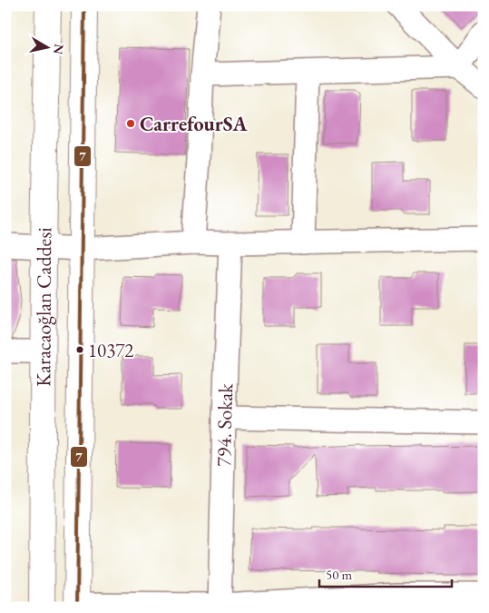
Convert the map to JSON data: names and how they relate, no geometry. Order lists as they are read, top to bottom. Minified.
{"streets":{"main road":["Karacaoğlan Caddesi"],"street":["794. Sokak"]},"places":["CarrefourSA","10372"],"lines":["transit line 7"],"scale_bar":"50 m","north":"right"}
